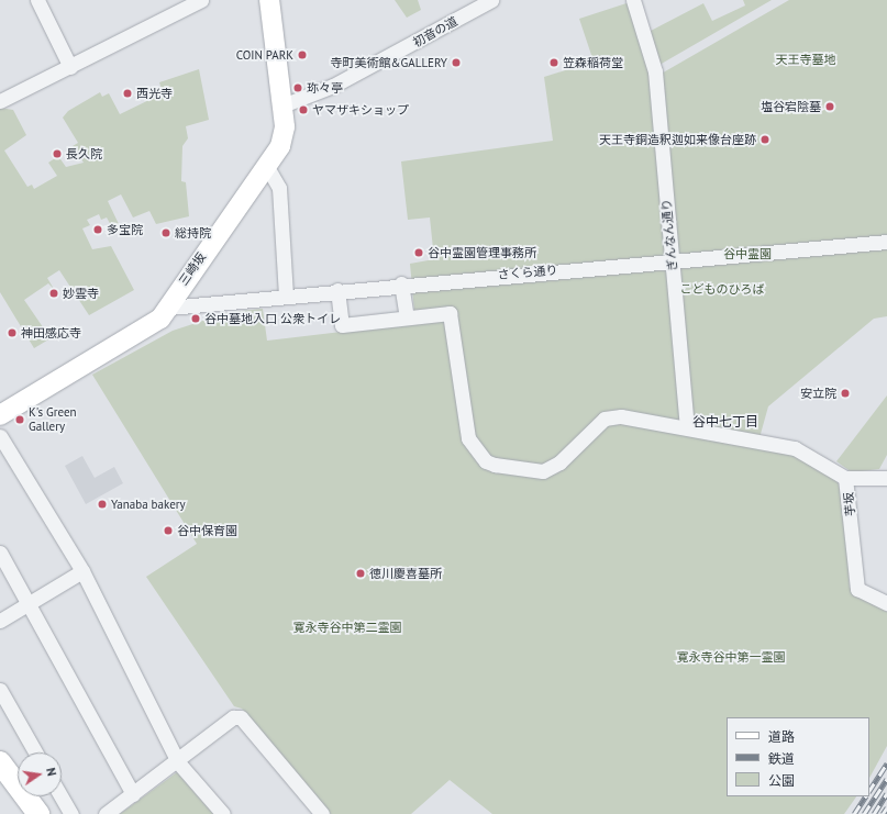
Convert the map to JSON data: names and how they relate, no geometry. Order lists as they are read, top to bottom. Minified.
{"streets":{"main road":["三崎坂"],"street":["初音の道","ぎんなん通り","さくら通り","芋坂"]},"crossings":[["初音の道","三崎坂"],["ぎんなん通り","さくら通り"],["ぎんなん通り","芋坂"],["三崎坂","さくら通り"]],"districts":["谷中七丁目"],"parks":["天王寺墓地","谷中霊園","こどものひろば","寛永寺谷中第二霊園","寛永寺谷中第一霊園"],"places":["COIN PARK","寺町美術館&GALLERY","笠森稲荷堂","珎々亭","西光寺","塩谷宕陰墓","ヤマザキショップ","天王寺銅造釈迦如来像台座跡","長久院","多宝院","総持院","谷中霊園管理事務所","妙雲寺","谷中墓地入口 公衆トイレ","神田感応寺","安立院","K's Green Gallery","Yanaba bakery","谷中保育園","徳川慶喜墓所"],"legend":["道路","鉄道","公園"],"north":"right"}
